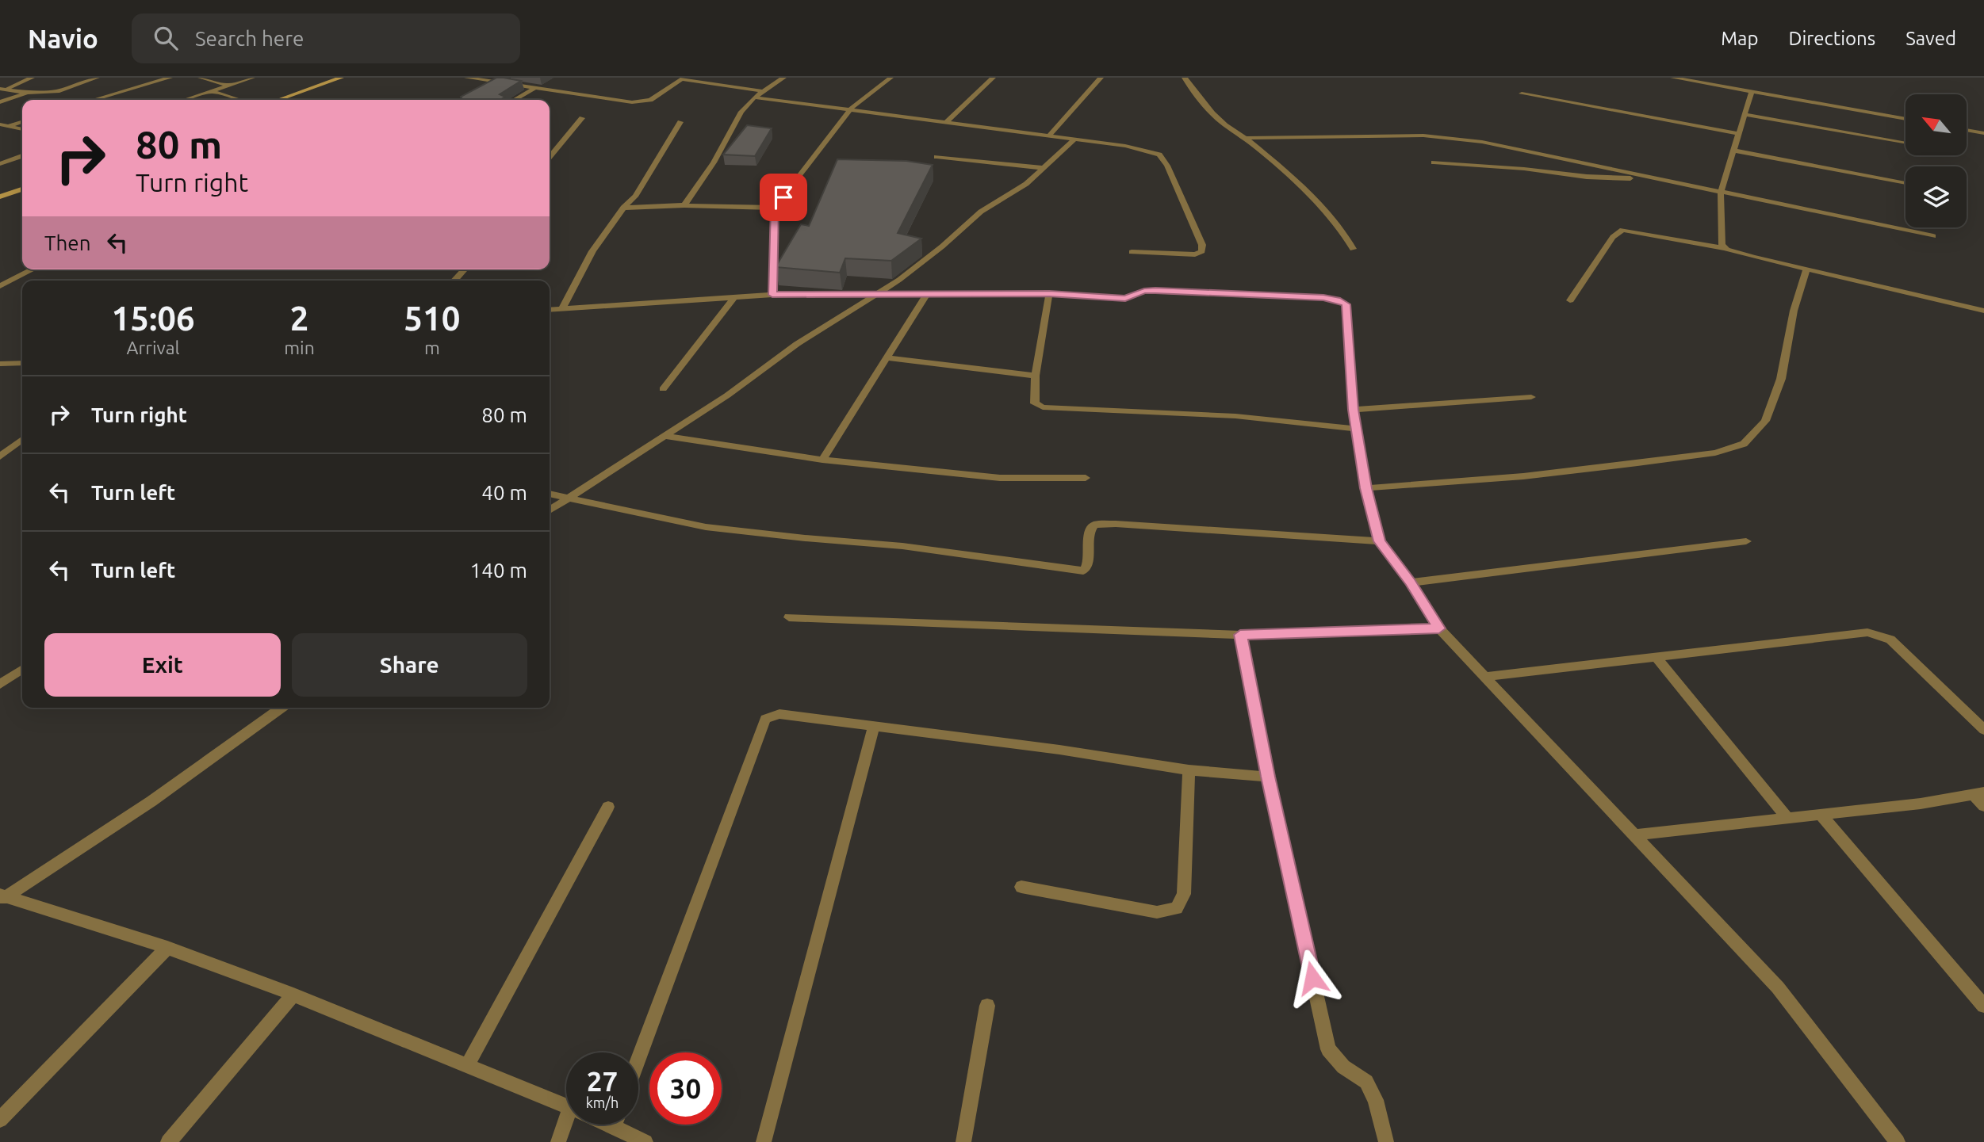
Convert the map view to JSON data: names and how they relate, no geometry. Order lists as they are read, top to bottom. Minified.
{"north":"top left","page":{"header":"Navio","search":"Search here","nav":["Map","Directions","Saved"],"turn":["80 m","Turn right"],"then":"Then","eta":["15:06","Arrival","2","min","510","m"],"list":[{"name":"Turn right","value":"80 m"},{"name":"Turn left","value":"40 m"},{"name":"Turn left","value":"140 m"}],"buttons":["Exit","Share"],"speed":"27 km/h","limit":"30"}}
